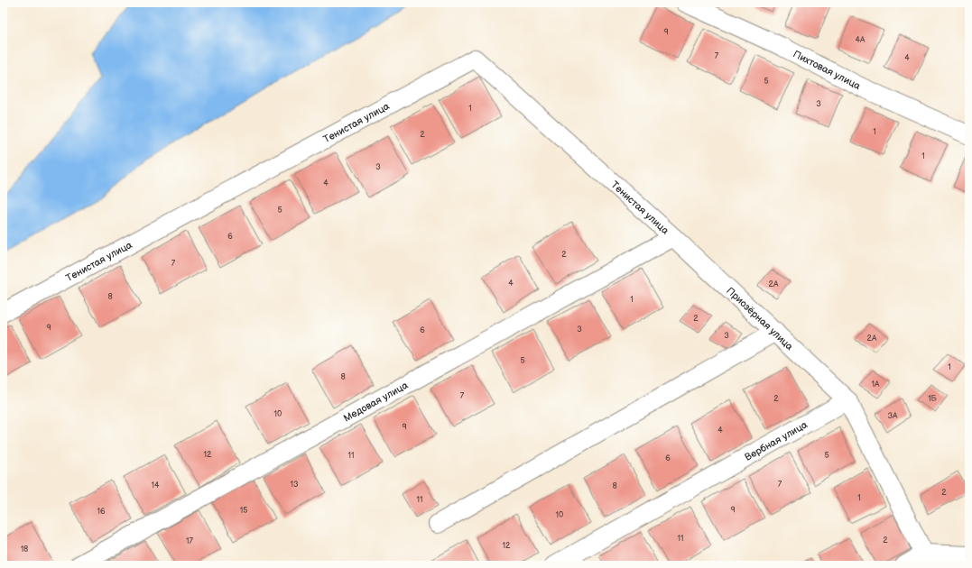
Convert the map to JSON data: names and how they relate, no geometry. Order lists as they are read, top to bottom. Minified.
{"streets":{"street":["Пихтовая улица","Тенистая улица","Приозёрная улица","Медовая улица","Вербная улица"]},"crossings":[["Тенистая улица","Приозёрная улица"],["Тенистая улица","Медовая улица"],["Приозёрная улица","Медовая улица"],["Приозёрная улица","Вербная улица"]],"house_numbers":["9","4А","7","4","5","3","1","1","2","1","3","4","5","6","2","7","4","2А","8","1","2","9","3","6","3","2А","5","1","8","1А","7","2","1Б","10","3А","9","4","12","11","5","6","13","7","14","8","2","1","11","9","15","16","10","11","2","17","12","18"]}
